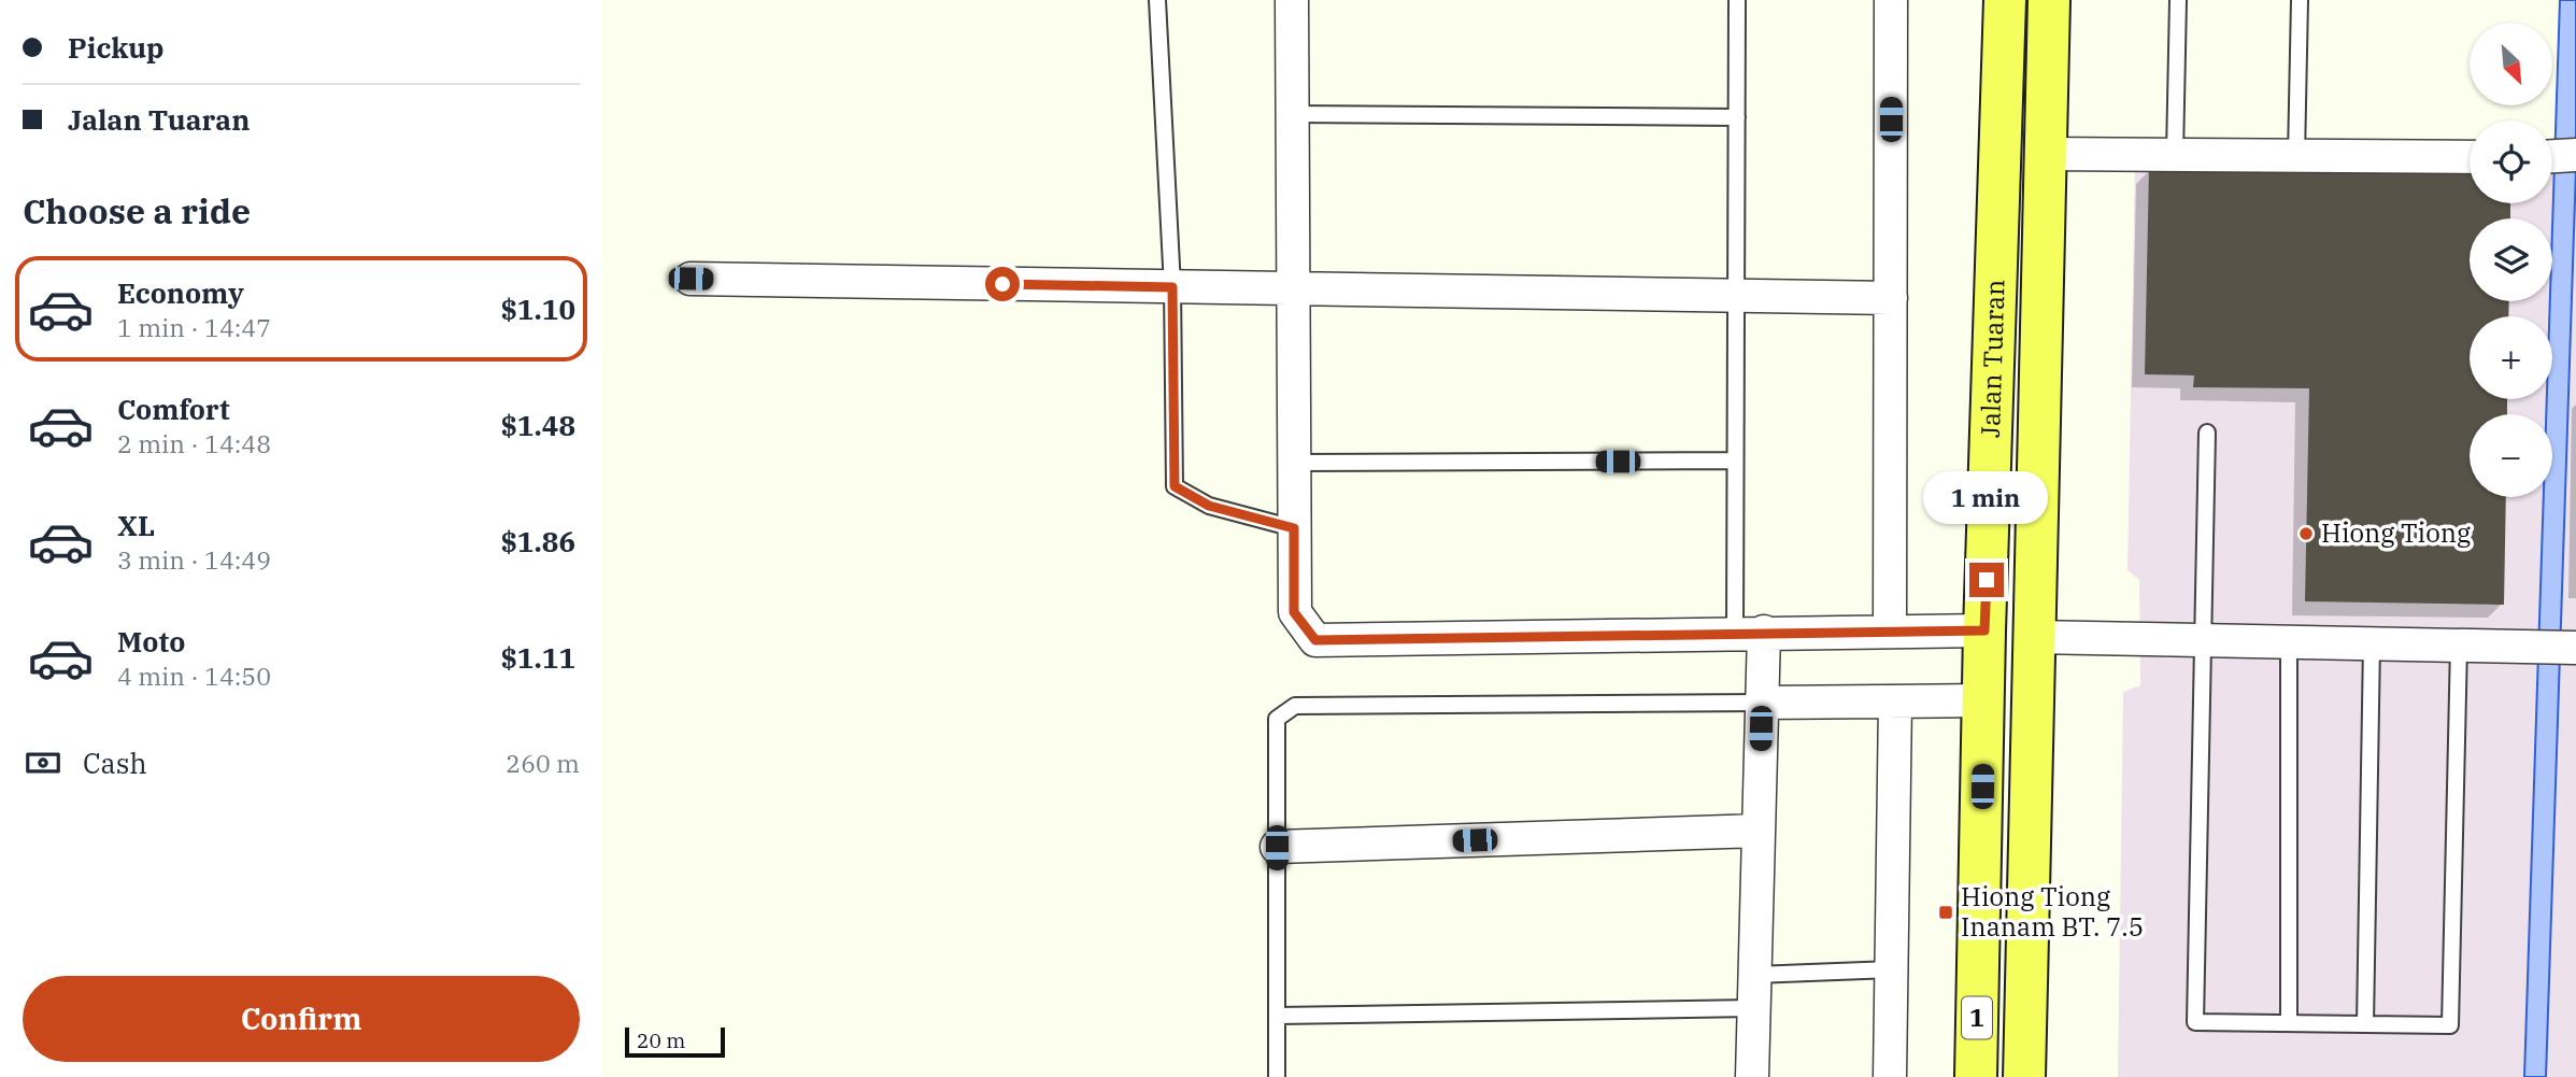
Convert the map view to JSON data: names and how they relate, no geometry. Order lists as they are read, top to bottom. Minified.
{"streets":{"main road":["Jalan Tuaran","1"]},"places":{"other":["Hiong Tiong"],"transit":["Hiong Tiong Inanam BT. 7.5"]},"scale_bar":"20 m","north":"bottom right","page":{"banner":["Pickup","Jalan Tuaran"],"map_buttons":["+","−"],"heading":"Choose a ride","list":[{"name":"Economy","note":"1 min · 14:47","value":"$1.10"},{"name":"Comfort","note":"2 min · 14:48","value":"$1.48"},{"name":"XL","note":"3 min · 14:49","value":"$1.86"},{"name":"Moto","note":"4 min · 14:50","value":"$1.11"}],"bubble":"1 min","pay":["Cash","260 m"],"buttons":"Confirm","scale":"20 m"}}
